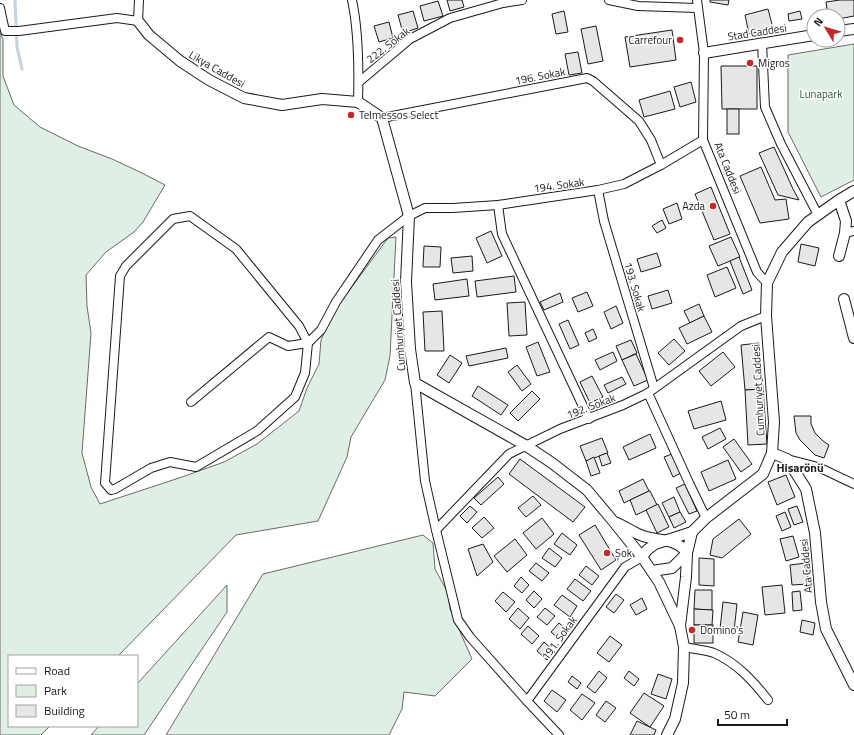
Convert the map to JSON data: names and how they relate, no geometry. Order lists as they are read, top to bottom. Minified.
{"streets":{"street":["Stad Caddesi","222. Sokak","Likya Caddesi","196. Sokak","Ata Caddesi","194. Sokak","193. Sokak","Cumhuriyet Caddesi","192. Sokak","191. Sokak"]},"crossings":[["Stad Caddesi","Ata Caddesi"],["Likya Caddesi","196. Sokak"],["196. Sokak","194. Sokak"],["Ata Caddesi","194. Sokak"],["Ata Caddesi","Cumhuriyet Caddesi"],["194. Sokak","193. Sokak"],["194. Sokak","Cumhuriyet Caddesi"],["193. Sokak","Cumhuriyet Caddesi"],["193. Sokak","192. Sokak"],["Cumhuriyet Caddesi","192. Sokak"],["Cumhuriyet Caddesi","191. Sokak"]],"districts":["Hisarönü"],"parks":["Lunapark"],"places":["Carrefour","Migros","Telmessos Select","Azda","Şok","Domino's"],"legend":["Road","Park","Building"],"scale_bar":"50 m","north":"top left"}
